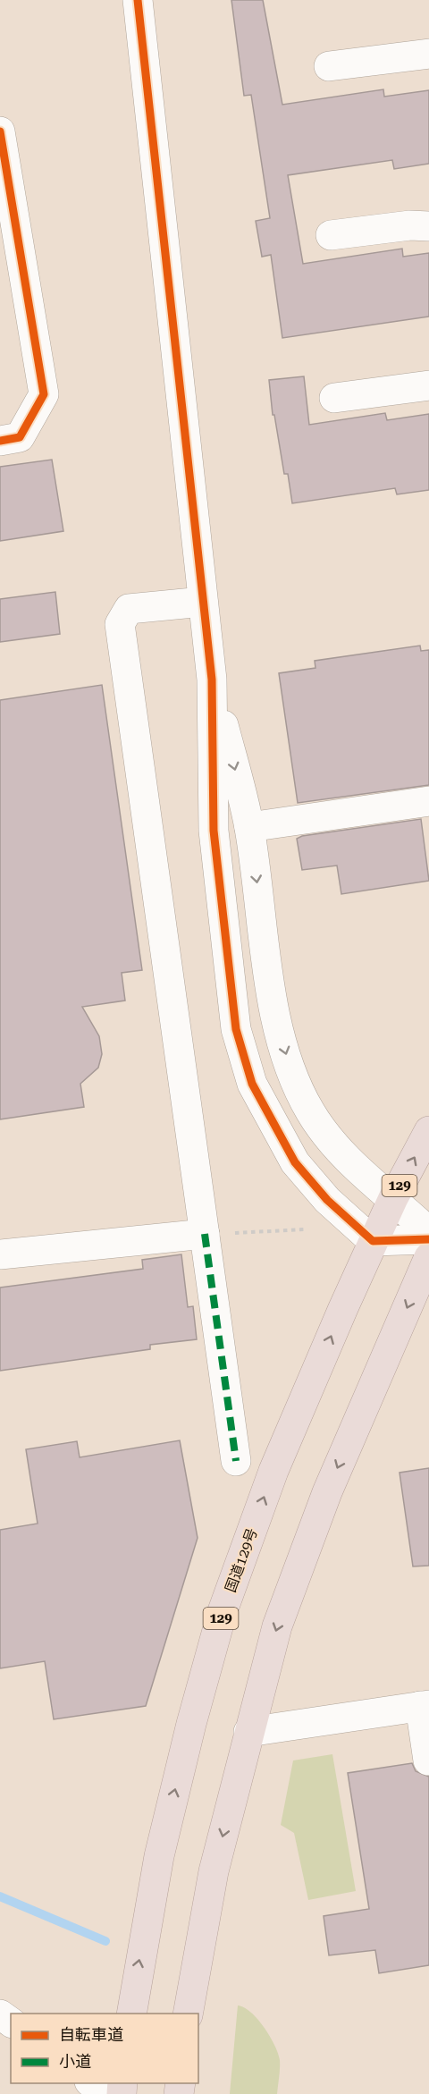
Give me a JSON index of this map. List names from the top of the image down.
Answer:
{
  "streets": {
    "highway": ["129", "国道129号"]
  },
  "legend": ["自転車道", "小道"]
}
